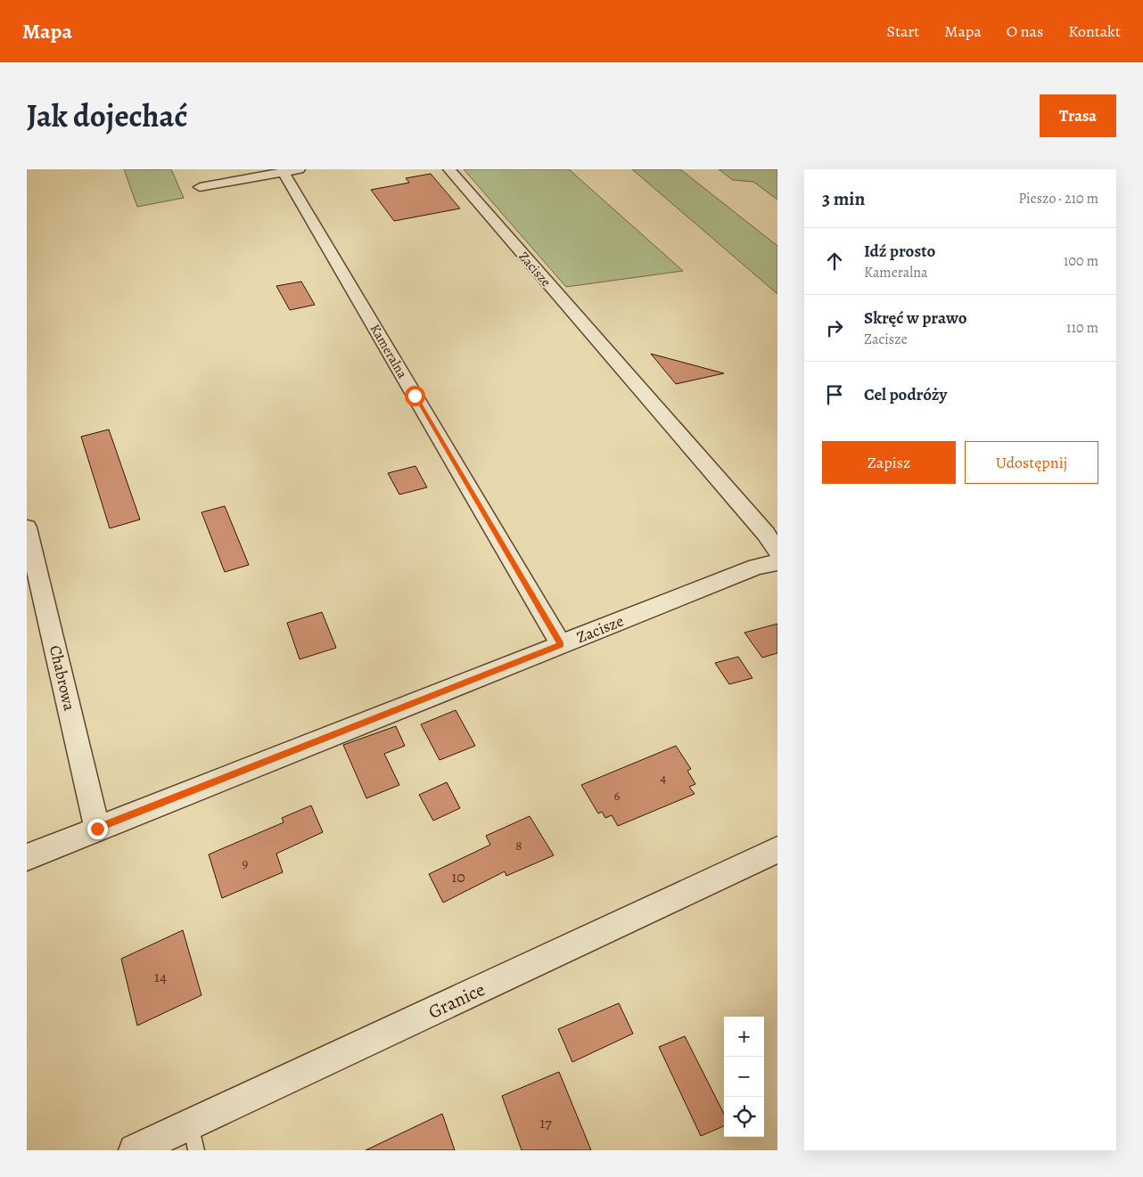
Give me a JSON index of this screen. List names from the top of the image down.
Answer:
{
  "streets": {
    "street": [
      "Zacisze",
      "Kameralna",
      "Chabrowa",
      "Granice"
    ]
  },
  "crossings": [
    ["Zacisze", "Kameralna"],
    ["Zacisze", "Chabrowa"]
  ],
  "house_numbers": [
    "4",
    "6",
    "8",
    "9",
    "10",
    "14",
    "17"
  ],
  "page": {
    "header": "Mapa",
    "nav": [
      "Start",
      "Mapa",
      "O nas",
      "Kontakt"
    ],
    "title": "Jak dojechać",
    "buttons": [
      "Trasa",
      ["Zapisz", "Udostępnij"]
    ],
    "heading": ["3 min", "Pieszo · 210 m"],
    "list": [
      ["Idź prosto", "Kameralna", "100 m"],
      ["Skręć w prawo", "Zacisze", "110 m"],
      "Cel podróży"
    ],
    "map_buttons": ["+", "−"]
  }
}
